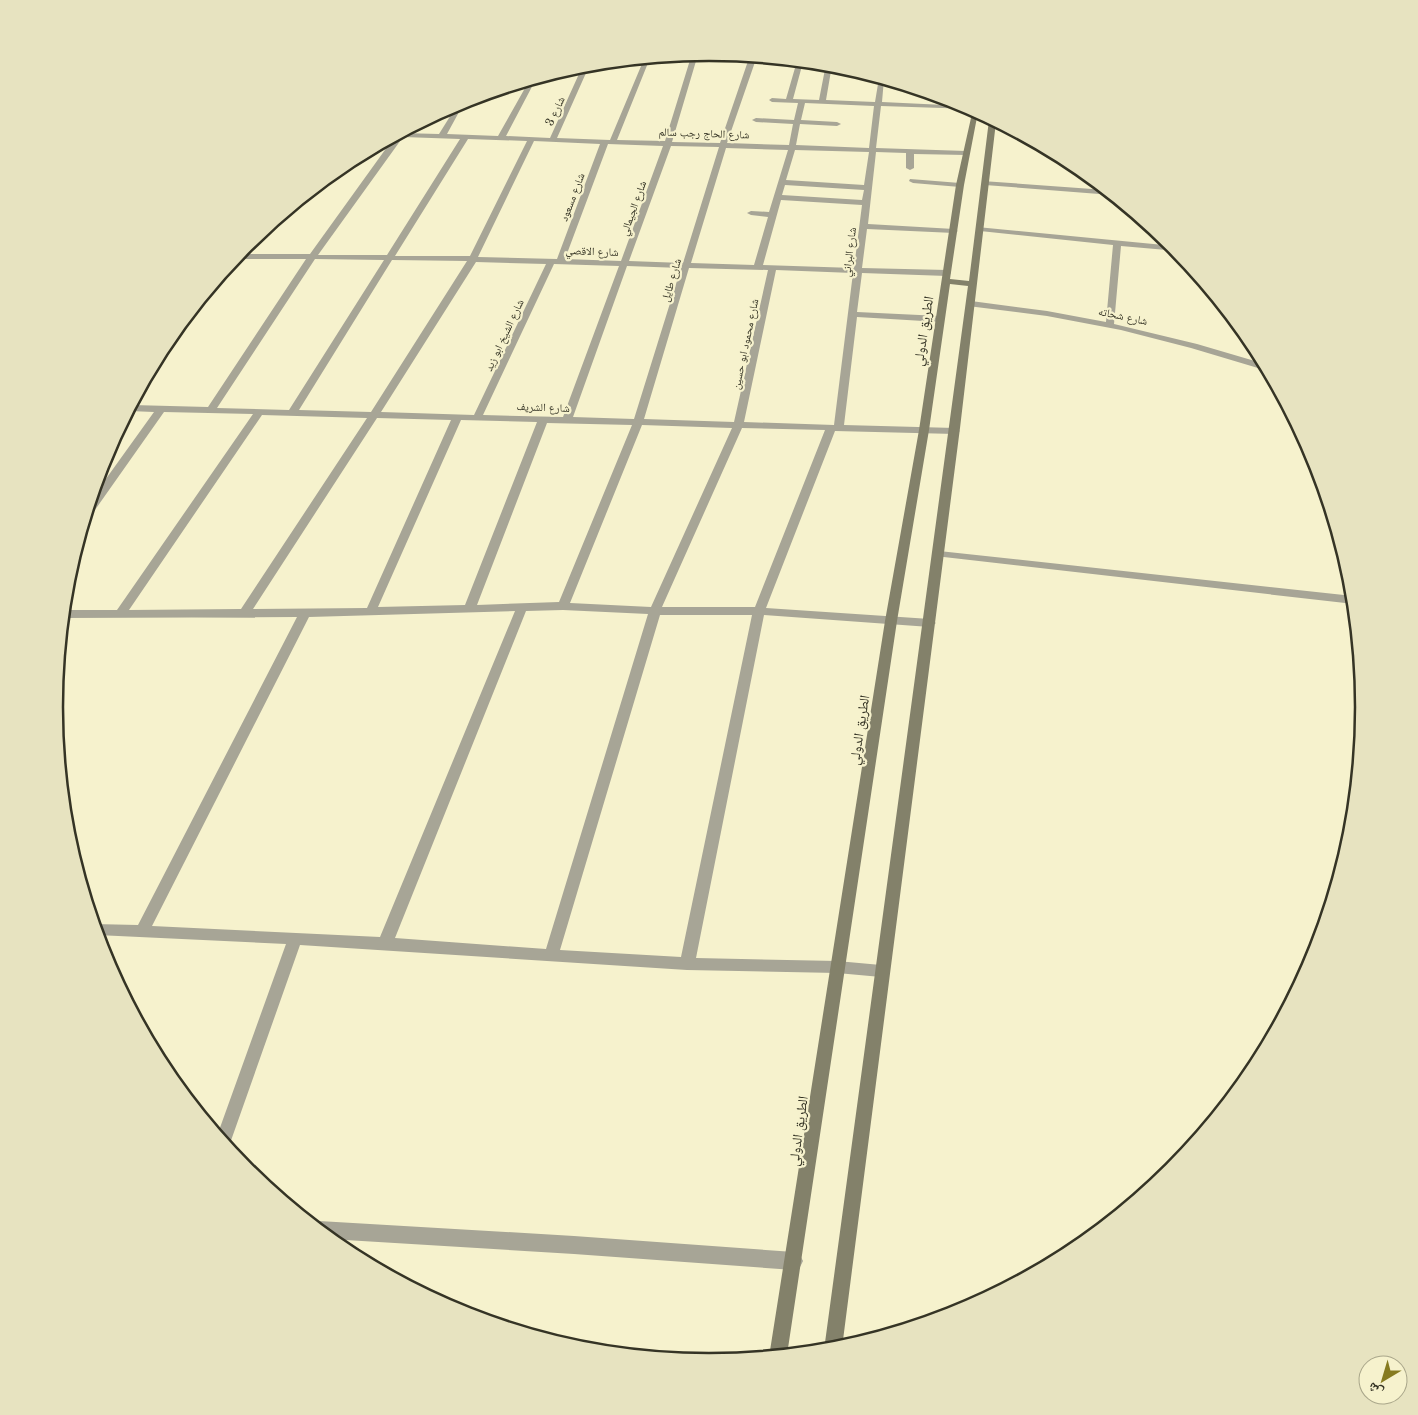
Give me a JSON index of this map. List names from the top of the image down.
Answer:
{
  "streets": {
    "street": [
      "شارع 3",
      "شارع الحاج رجب سالم",
      "شارع مسعود",
      "شارع الجيمالي",
      "شارع الاقصي",
      "شارع البراني",
      "شارع طايل",
      "شارع شحاته",
      "الطريق الدولي",
      "شارع الشيخ ابو زيد",
      "شارع محمود ابو حسين",
      "شارع الشريف"
    ]
  },
  "crossings": [
    ["شارع 3", "شارع الحاج رجب سالم"],
    ["شارع الحاج رجب سالم", "شارع مسعود"],
    ["شارع الحاج رجب سالم", "شارع الجيمالي"],
    ["شارع الحاج رجب سالم", "شارع البراني"],
    ["شارع الحاج رجب سالم", "شارع طايل"],
    ["شارع الحاج رجب سالم", "الطريق الدولي"],
    ["شارع مسعود", "شارع الاقصي"],
    ["شارع مسعود", "شارع الشيخ ابو زيد"],
    ["شارع الجيمالي", "شارع الاقصي"],
    ["شارع الجيمالي", "شارع الشريف"],
    ["شارع الاقصي", "شارع البراني"],
    ["شارع الاقصي", "شارع طايل"],
    ["شارع الاقصي", "الطريق الدولي"],
    ["شارع الاقصي", "شارع الشيخ ابو زيد"],
    ["شارع الاقصي", "شارع محمود ابو حسين"],
    ["شارع البراني", "شارع الشريف"],
    ["شارع طايل", "شارع الشريف"],
    ["شارع شحاته", "الطريق الدولي"],
    ["الطريق الدولي", "شارع الشريف"],
    ["شارع الشيخ ابو زيد", "شارع الشريف"],
    ["شارع محمود ابو حسين", "شارع الشريف"]
  ],
  "north": "bottom left"
}
